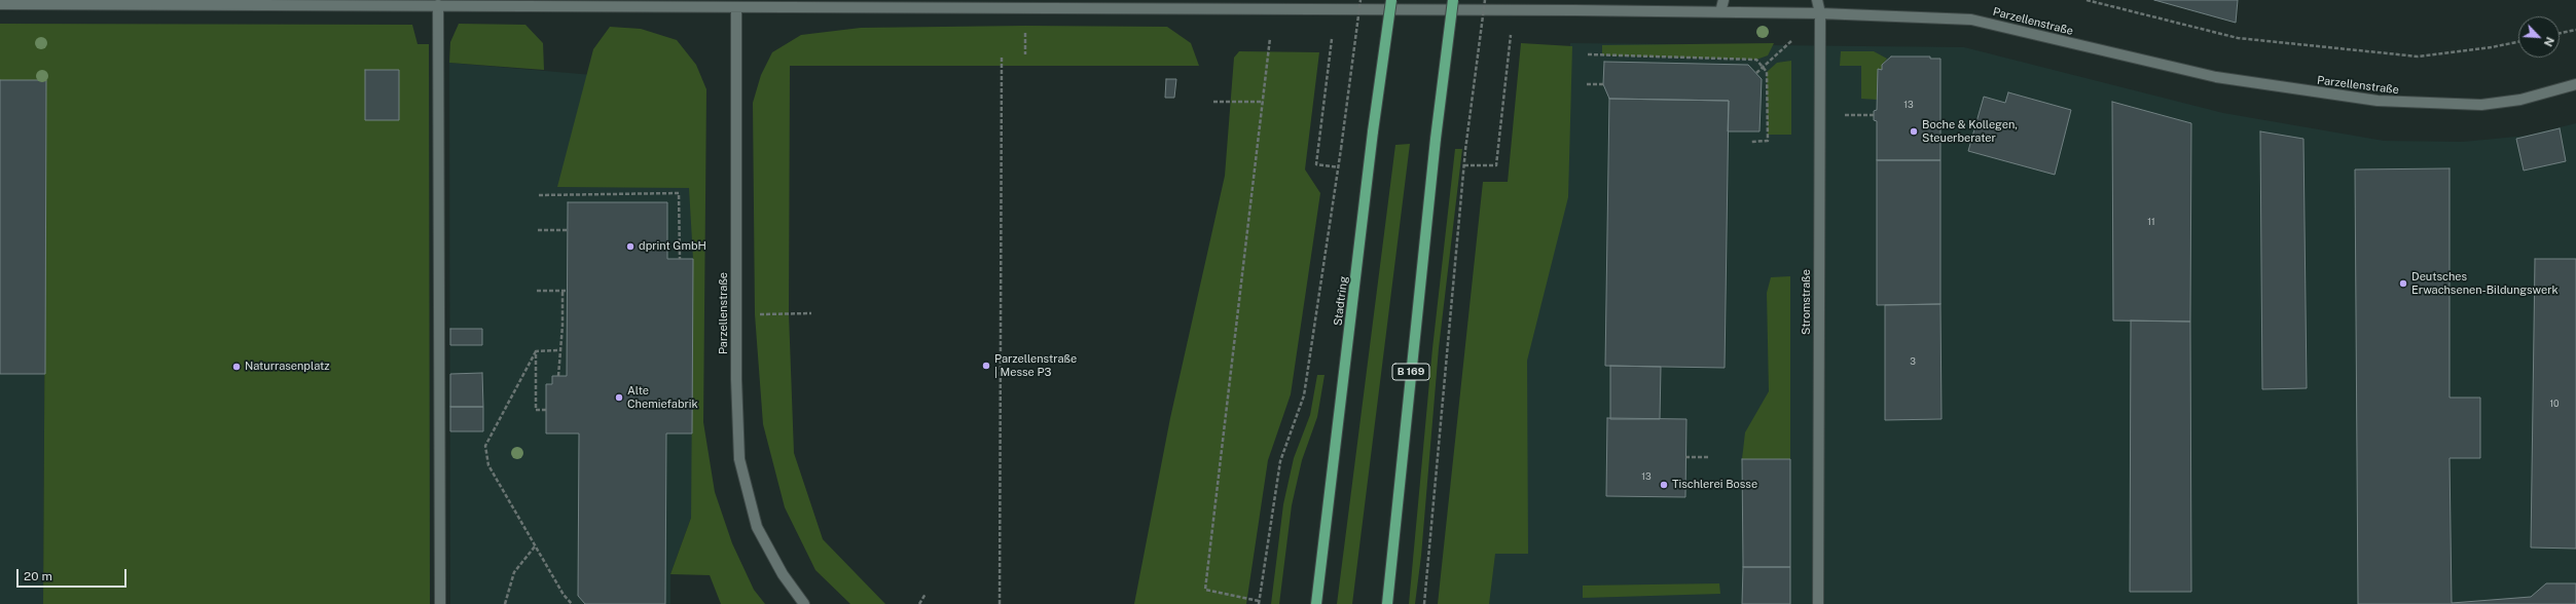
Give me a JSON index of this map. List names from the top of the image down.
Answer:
{
  "streets": {
    "main road": ["Stadtring", "B 169"],
    "street": ["Parzellenstraße", "Stromstraße"]
  },
  "crossings": [
    ["Parzellenstraße", "Stromstraße"]
  ],
  "places": [
    "Boche & Kollegen, Steuerberater",
    "dprint GmbH",
    "Deutsches Erwachsenen-Bildungswerk",
    "Parzellenstraße | Messe P3",
    "Naturrasenplatz",
    "Alte Chemiefabrik",
    "Tischlerei Bosse"
  ],
  "house_numbers": [
    "13",
    "11",
    "3",
    "10",
    "13"
  ],
  "scale_bar": "20 m",
  "north": "bottom right"
}
